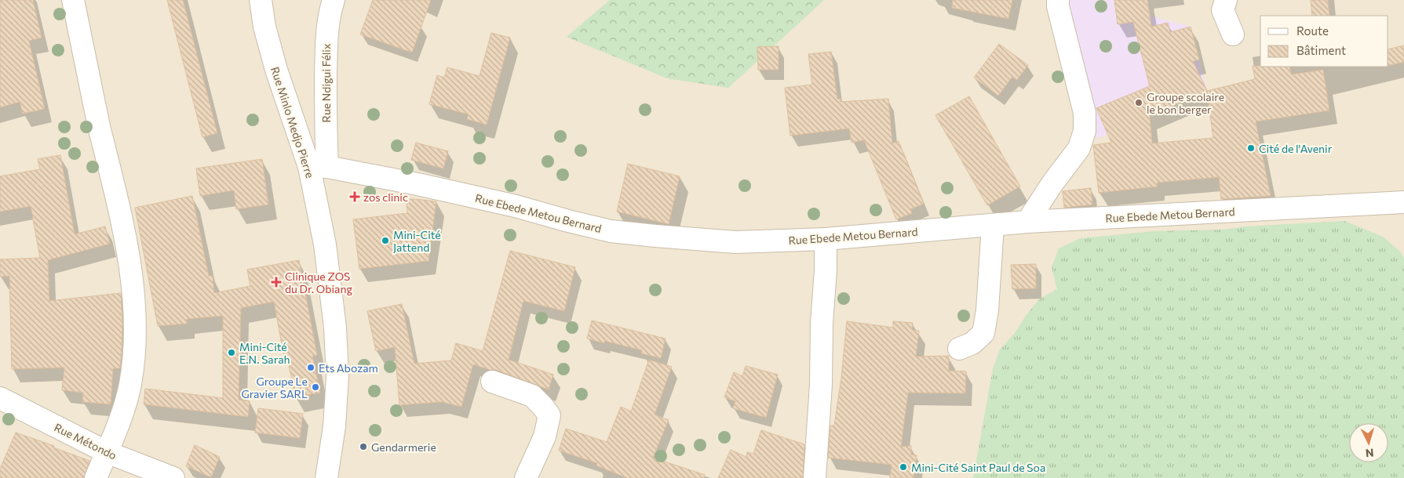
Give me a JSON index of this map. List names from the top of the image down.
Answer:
{
  "streets": {
    "street": [
      "Rue Ndigui Félix",
      "Rue Minlo Medjo Pierre",
      "Rue Ebede Metou Bernard",
      "Rue Métondo"
    ]
  },
  "crossings": [
    ["Rue Ndigui Félix", "Rue Minlo Medjo Pierre"],
    ["Rue Ndigui Félix", "Rue Ebede Metou Bernard"],
    ["Rue Minlo Medjo Pierre", "Rue Ebede Metou Bernard"]
  ],
  "places": {
    "other": [
      "Groupe scolaire le bon berger",
      "Cité de l'Avenir",
      "Mini-Cité Jattend",
      "Mini-Cité E.N. Sarah",
      "Ets Abozam",
      "Groupe Le Gravier SARL",
      "Gendarmerie",
      "Mini-Cité Saint Paul de Soa"
    ],
    "health": ["zos clinic", "Clinique ZOS du Dr. Obiang"]
  },
  "legend": ["Route", "Bâtiment"],
  "north": "bottom"
}
